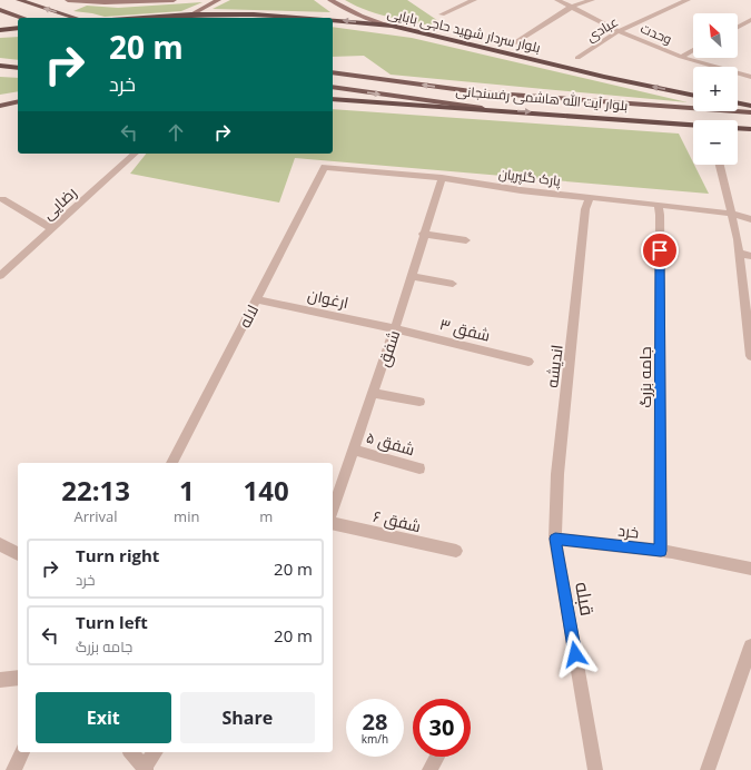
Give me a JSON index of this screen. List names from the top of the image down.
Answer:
{
  "streets": {
    "highway": ["بلوار سردار شهید حاجی بابایی", "بلوار آیت الله هاشمی رفسنجانی"],
    "street": [
      "عبادی",
      "وحدت",
      "پارک گلپریان",
      "رضایی",
      "ارغوان",
      "لاله",
      "شفق ۳",
      "شفق",
      "اندیشه",
      "جامه بزرگ",
      "شفق ۵",
      "شفق ۶",
      "خرد",
      "قبله"
    ]
  },
  "crossings": [
    ["عبادی", "وحدت"],
    ["پارک گلپریان", "لاله"],
    ["پارک گلپریان", "شفق"],
    ["پارک گلپریان", "اندیشه"],
    ["پارک گلپریان", "جامه بزرگ"],
    ["ارغوان", "لاله"],
    ["ارغوان", "شفق ۳"],
    ["ارغوان", "شفق"],
    ["شفق ۳", "شفق"],
    ["شفق", "شفق ۵"],
    ["اندیشه", "خرد"],
    ["اندیشه", "قبله"],
    ["جامه بزرگ", "خرد"],
    ["خرد", "قبله"]
  ],
  "north": "top left",
  "page": {
    "map_buttons": ["+", "−"],
    "turn": ["20 m", "خرد"],
    "eta": [
      "22:13",
      "Arrival",
      "1",
      "min",
      "140",
      "m"
    ],
    "list": [
      {
        "name": "Turn right",
        "note": "خرد",
        "value": "20 m"
      },
      {
        "name": "Turn left",
        "note": "جامه بزرگ",
        "value": "20 m"
      }
    ],
    "buttons": ["Exit", "Share"],
    "speed": "28 km/h",
    "limit": "30"
  }
}
